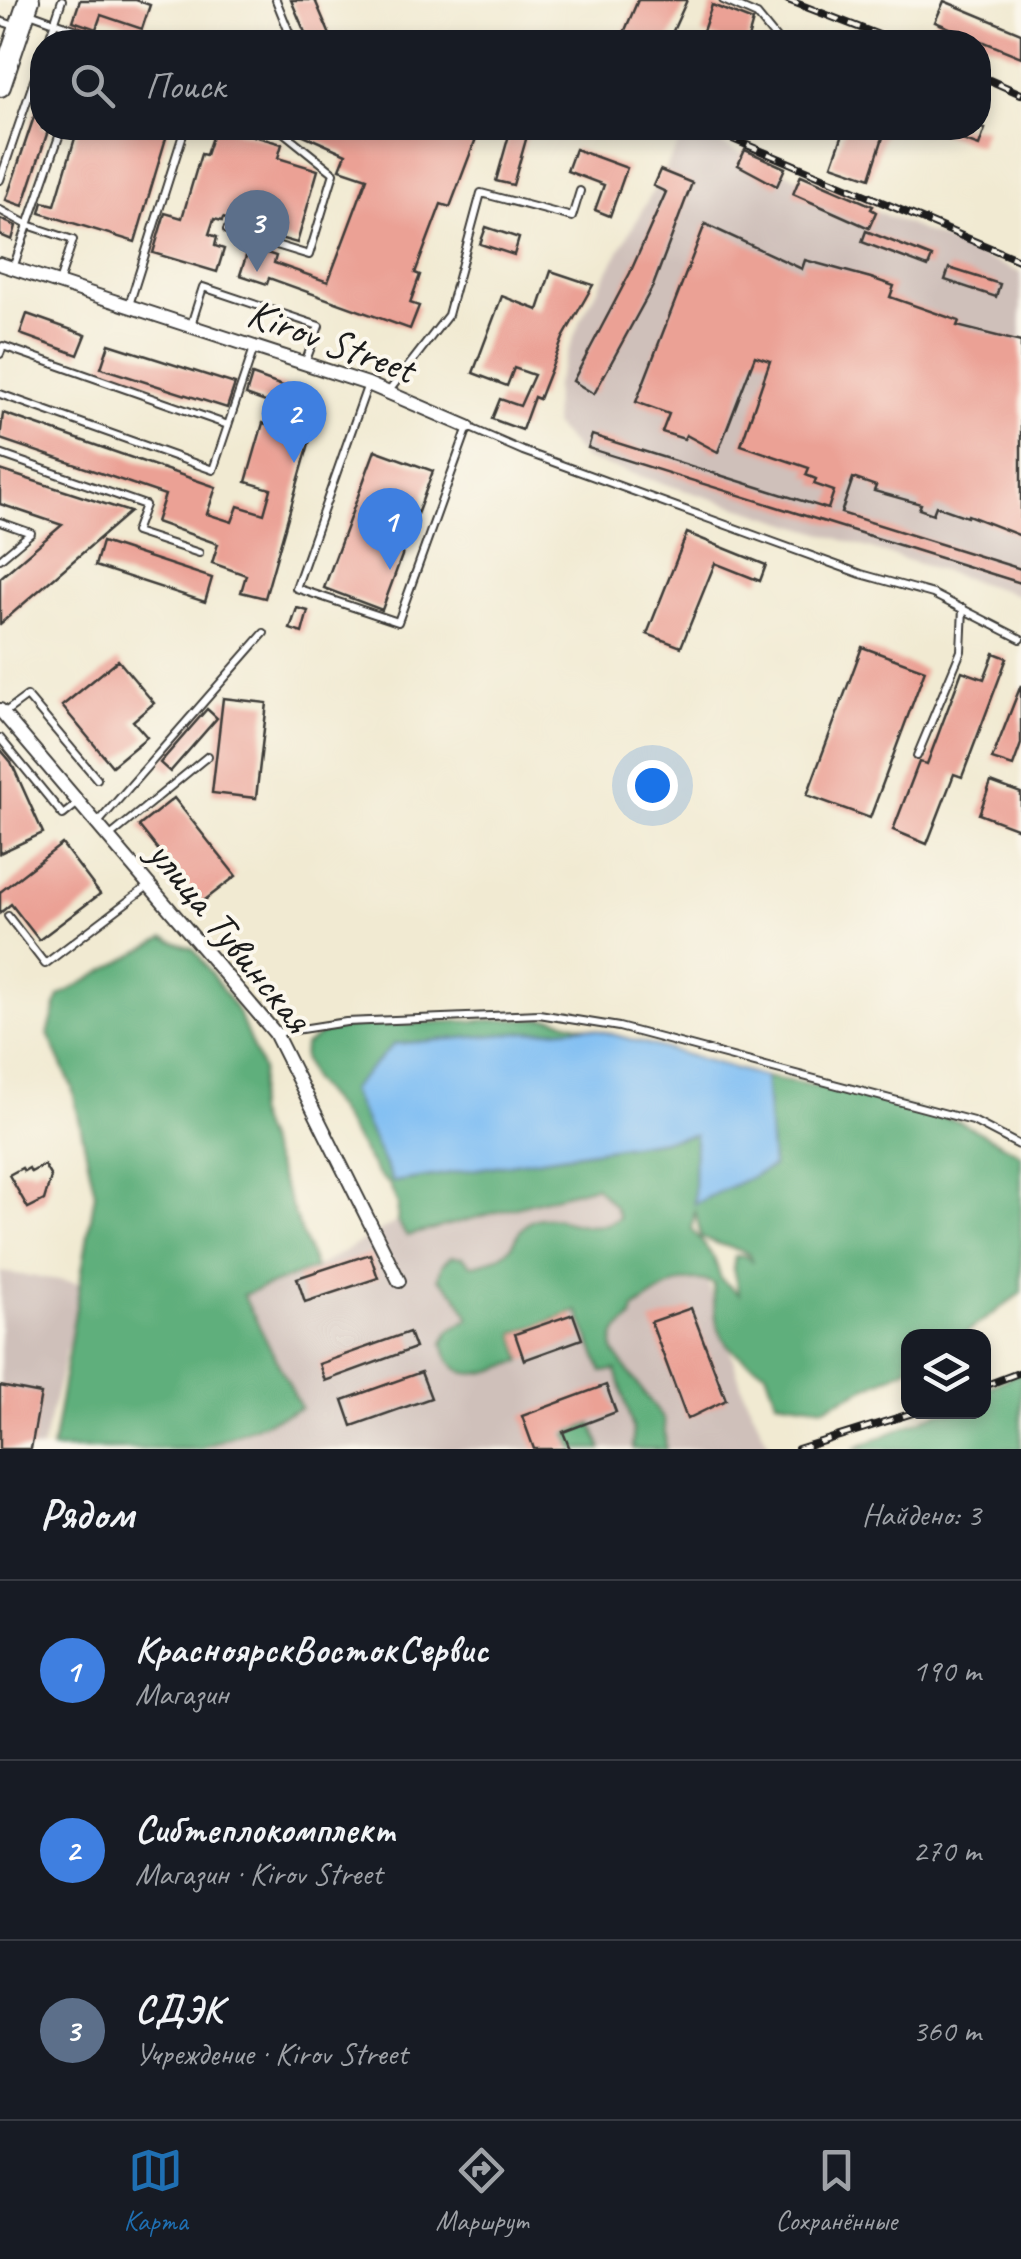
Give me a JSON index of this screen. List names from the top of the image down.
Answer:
{
  "streets": {
    "street": ["Kirov Street", "улица Тувинская"]
  },
  "page": {
    "search": "Поиск",
    "pins": ["3", "2", "1"],
    "heading": ["Рядом", "Найдено: 3"],
    "list": [
      {
        "mark": "1",
        "name": "КрасноярскВостокСервис",
        "note": "Магазин",
        "value": "190 m"
      },
      {
        "mark": "2",
        "name": "Сибтеплокомплект",
        "note": "Магазин · Kirov Street",
        "value": "270 m"
      },
      {
        "mark": "3",
        "name": "СДЭК",
        "note": "Учреждение · Kirov Street",
        "value": "360 m"
      }
    ],
    "nav": ["Карта", "Маршрут", "Сохранённые"]
  }
}
